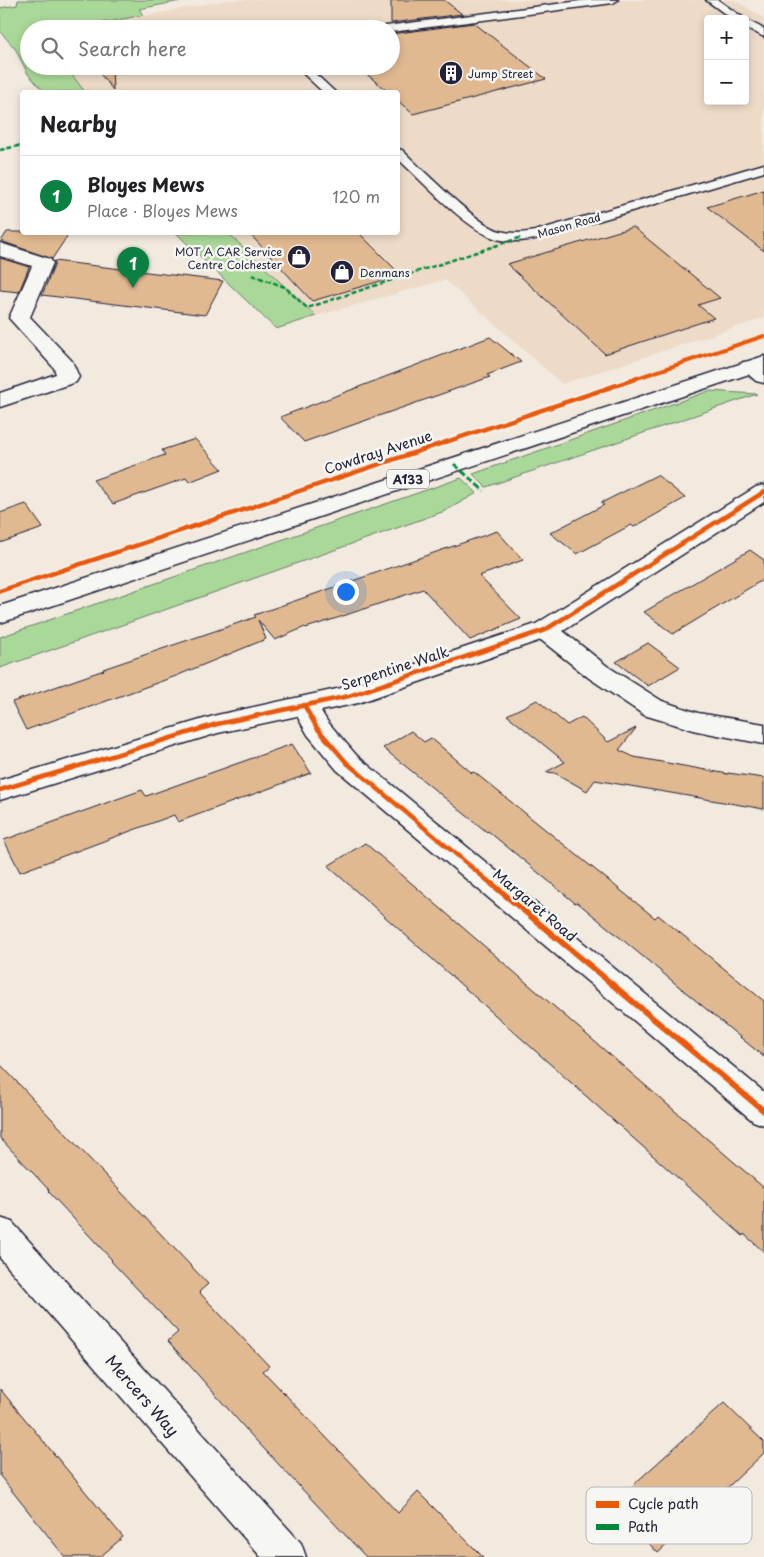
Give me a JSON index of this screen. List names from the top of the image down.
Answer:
{
  "streets": {
    "street": [
      "A133",
      "Serpentine Walk",
      "Margaret Road",
      "Mercers Way"
    ],
    "lane": ["Mason Road"],
    "cycle path": ["Cowdray Avenue"]
  },
  "crossings": [
    ["Serpentine Walk", "Margaret Road"]
  ],
  "places": {
    "building": ["Jump Street"],
    "shop": ["MOT A CAR Service Centre Colchester", "Denmans"]
  },
  "legend": ["Cycle path", "Path"],
  "page": {
    "map_buttons": ["+", "−"],
    "search": "Search here",
    "heading": "Nearby",
    "list": [
      {
        "mark": "1",
        "name": "Bloyes Mews",
        "note": "Place · Bloyes Mews",
        "value": "120 m"
      }
    ],
    "pins": "1"
  }
}
